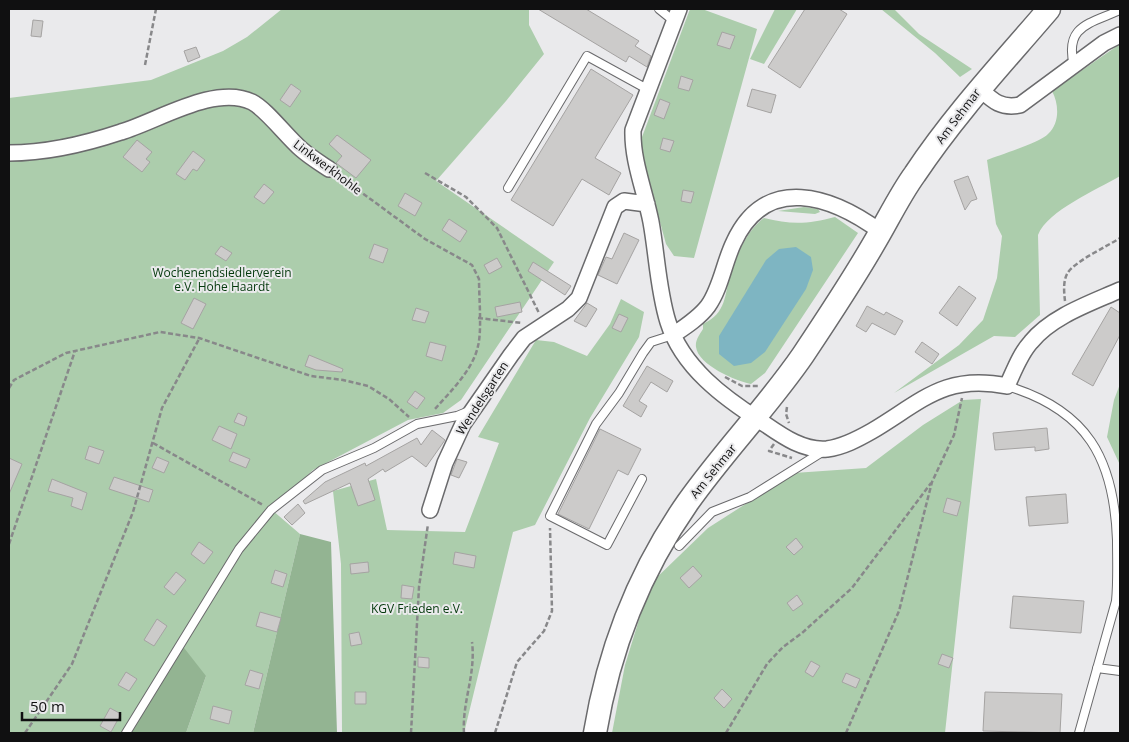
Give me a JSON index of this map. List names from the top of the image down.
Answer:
{
  "streets": {
    "main road": ["Am Sehmar"],
    "street": ["Linkwerkhohle", "Wendelsgarten"]
  },
  "parks": ["Wochenendsiedlerverein e.V. Hohe Haardt", "KGV Frieden e.V."],
  "scale_bar": "50 m"
}
